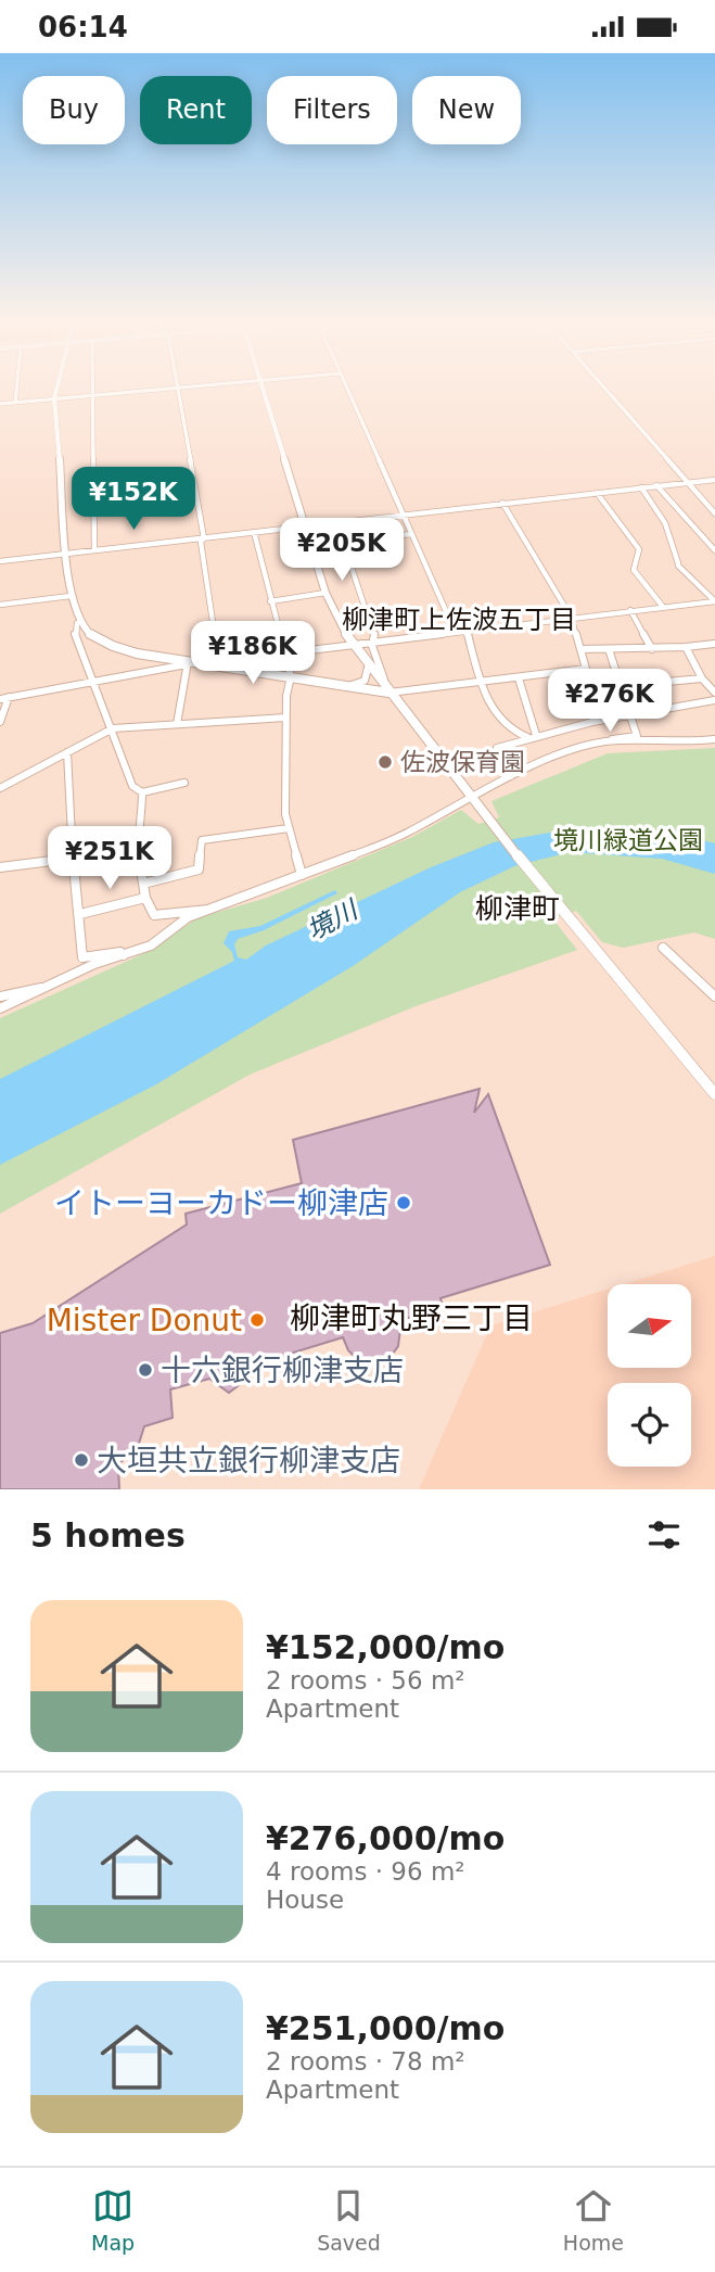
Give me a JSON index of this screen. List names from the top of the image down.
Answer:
{
  "districts": ["柳津町上佐波五丁目", "柳津町", "柳津町丸野三丁目"],
  "water": ["境川"],
  "parks": ["境川緑道公園"],
  "places": [
    "佐波保育園",
    "イトーヨーカドー柳津店",
    "Mister Donut",
    "十六銀行柳津支店",
    "大垣共立銀行柳津支店"
  ],
  "north": "right",
  "page": {
    "status": "06:14",
    "chip": [
      "Buy",
      "Rent",
      "Filters",
      "New"
    ],
    "price": [
      "¥152K",
      "¥205K",
      "¥186K",
      "¥276K",
      "¥251K"
    ],
    "heading": "5 homes",
    "list": [
      {
        "name": "¥152,000/mo",
        "note": "2 rooms · 56 m² · Apartment"
      },
      {
        "name": "¥276,000/mo",
        "note": "4 rooms · 96 m² · House"
      },
      {
        "name": "¥251,000/mo",
        "note": "2 rooms · 78 m² · Apartment"
      }
    ],
    "tabs": ["Map", "Saved", "Home"]
  }
}
